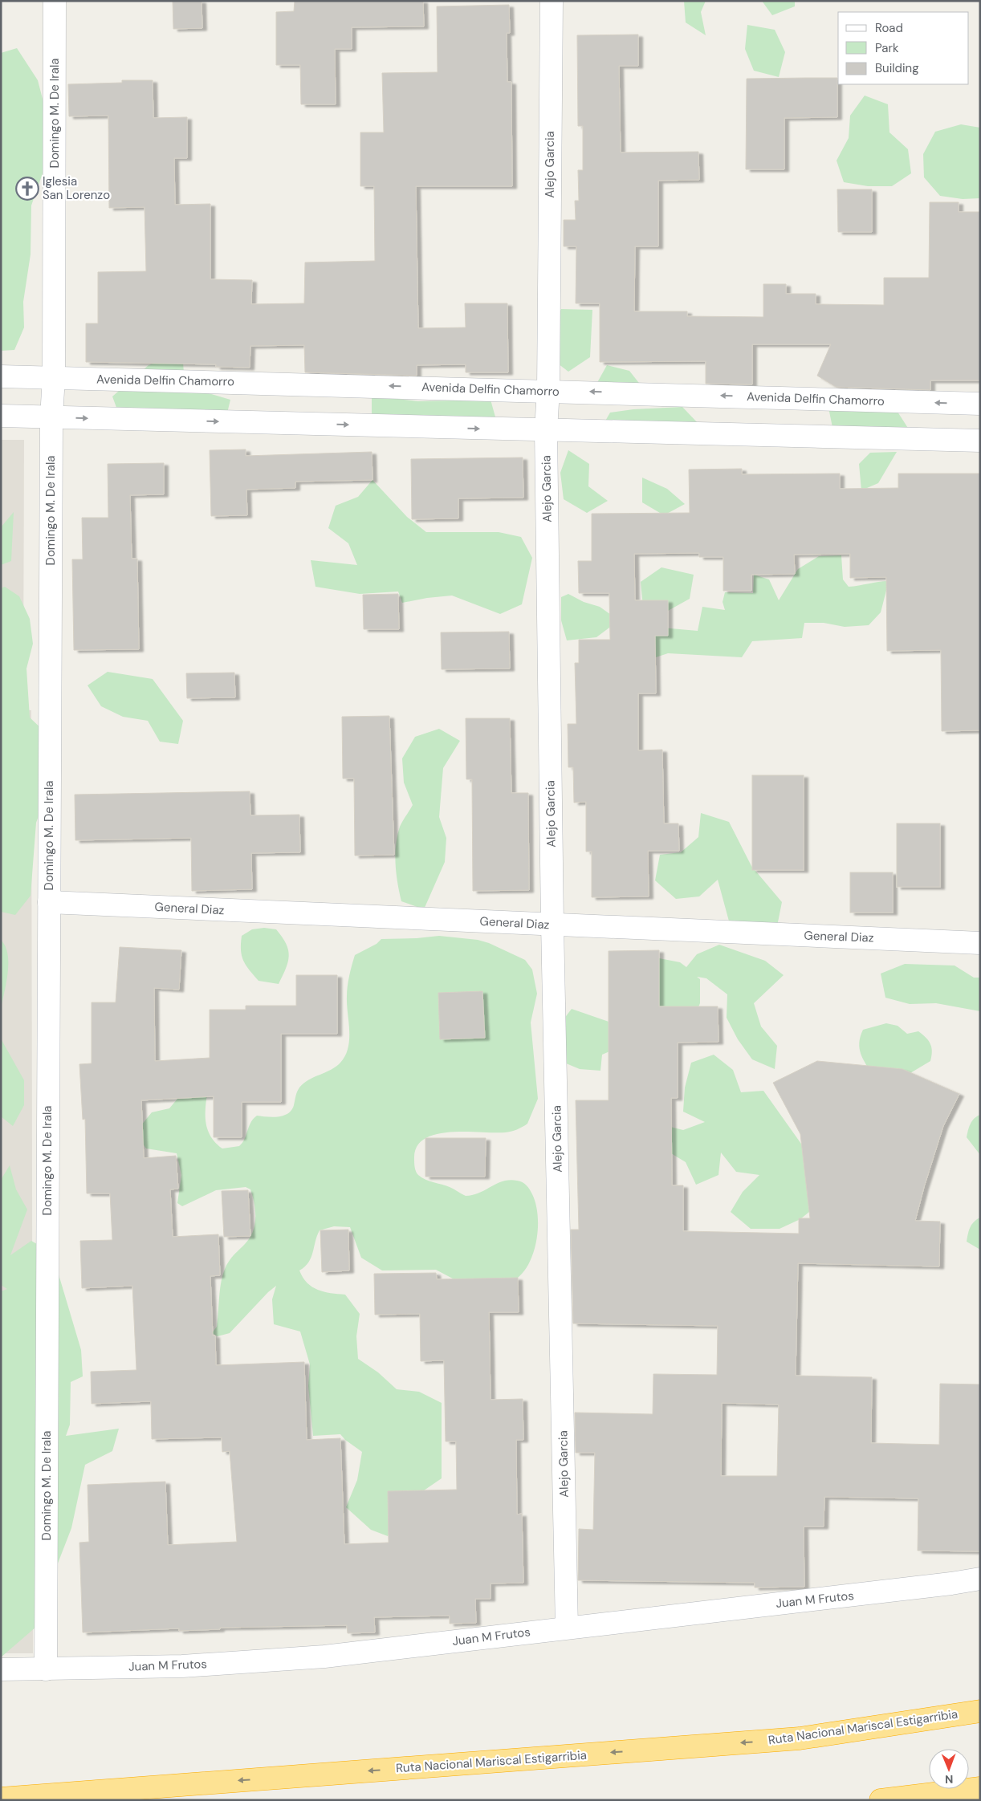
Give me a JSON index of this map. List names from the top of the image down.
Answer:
{
  "streets": {
    "highway": ["Ruta Nacional Mariscal Estigarribia"],
    "street": [
      "Domingo M. De Irala",
      "Alejo Garcia",
      "Avenida Delfin Chamorro",
      "General Diaz",
      "Juan M Frutos"
    ]
  },
  "crossings": [
    ["Domingo M. De Irala", "Avenida Delfin Chamorro"],
    ["Domingo M. De Irala", "General Diaz"],
    ["Domingo M. De Irala", "Juan M Frutos"],
    ["Alejo Garcia", "Avenida Delfin Chamorro"],
    ["Alejo Garcia", "General Diaz"],
    ["Alejo Garcia", "Juan M Frutos"]
  ],
  "one_way": ["Ruta Nacional Mariscal Estigarribia"],
  "places": {
    "church": ["Iglesia San Lorenzo"]
  },
  "legend": ["Road", "Park", "Building"],
  "north": "bottom"
}
